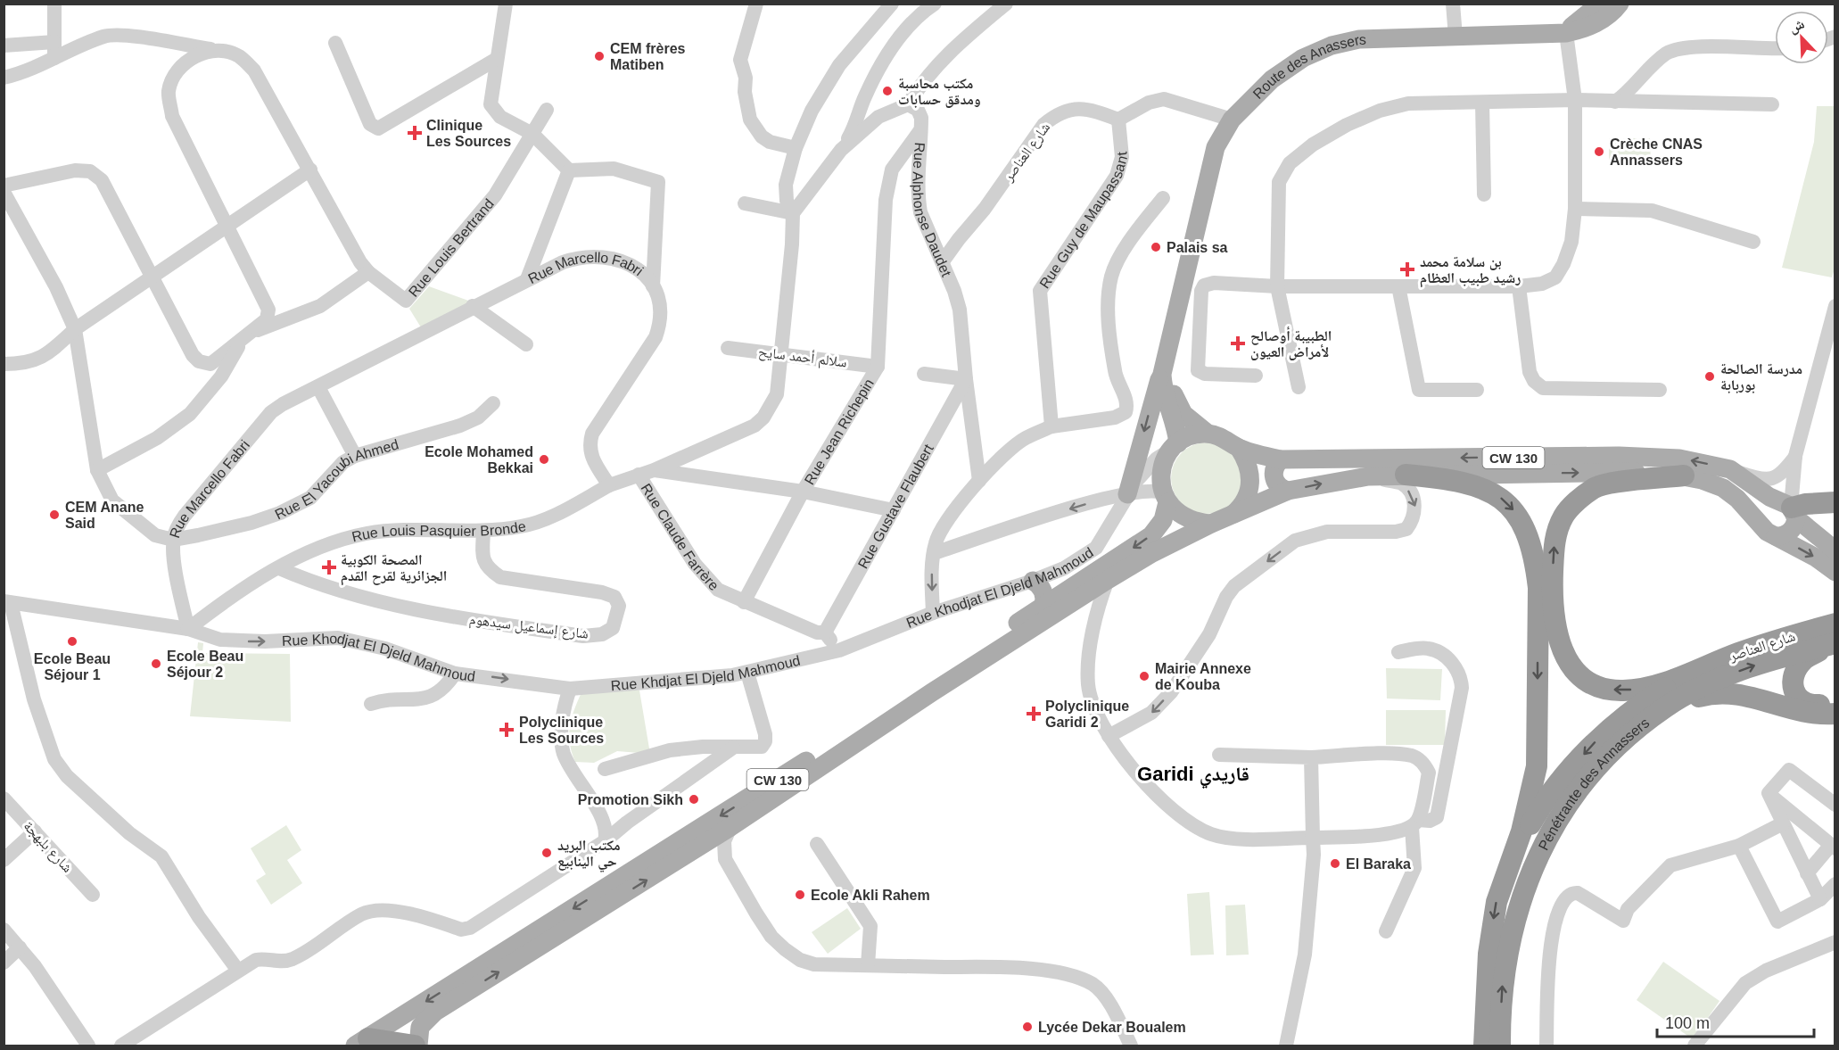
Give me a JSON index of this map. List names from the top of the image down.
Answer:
{
  "streets": {
    "highway": ["شارع العناصر", "Pénétrante des Annassers"],
    "main road": ["Route des Anassers", "CW 130"],
    "street": [
      "Rue Alphonse Daudet",
      "Rue Guy de Maupassant",
      "Rue Louis Bertrand",
      "Rue Marcello Fabri",
      "سلالم أحمد سايح",
      "Rue Jean Richepin",
      "Rue El Yacoubi Ahmed",
      "Rue Gustave Flaubert",
      "Rue Louis Pasquier Bronde",
      "Rue Claude Farrère",
      "Rue Khodjat El Djeld Mahmoud",
      "شارع إسماعيل سيدهوم",
      "Rue Khdjat El Djeld Mahmoud",
      "شارع بلبهجة"
    ]
  },
  "crossings": [
    ["شارع العناصر", "Rue Alphonse Daudet"],
    ["شارع العناصر", "Rue Guy de Maupassant"],
    ["شارع العناصر", "Pénétrante des Annassers"],
    ["Rue Alphonse Daudet", "Rue Jean Richepin"],
    ["Rue Alphonse Daudet", "Rue Gustave Flaubert"],
    ["Rue Marcello Fabri", "Rue El Yacoubi Ahmed"],
    ["Rue Marcello Fabri", "Rue Louis Pasquier Bronde"],
    ["Rue Marcello Fabri", "Rue Khodjat El Djeld Mahmoud"],
    ["سلالم أحمد سايح", "Rue Jean Richepin"],
    ["Rue Jean Richepin", "Rue Claude Farrère"],
    ["CW 130", "Rue Khodjat El Djeld Mahmoud"],
    ["Rue Gustave Flaubert", "Rue Claude Farrère"],
    ["Rue Louis Pasquier Bronde", "Rue Khodjat El Djeld Mahmoud"],
    ["Rue Louis Pasquier Bronde", "شارع إسماعيل سيدهوم"],
    ["Rue Khodjat El Djeld Mahmoud", "Rue Khdjat El Djeld Mahmoud"]
  ],
  "one_way": ["Rue Khodjat El Djeld Mahmoud"],
  "districts": ["Garidi قاريدي"],
  "places": {
    "other": [
      "CEM frères Matiben",
      "مكتب محاسبة ومدقق حسابات",
      "Crèche CNAS Annassers",
      "Palais sa",
      "مدرسة الصالحة بوربابة",
      "Ecole Mohamed Bekkai",
      "CEM Anane Said",
      "Ecole Beau Séjour 1",
      "Ecole Beau Séjour 2",
      "Mairie Annexe de Kouba",
      "Promotion Sikh",
      "مكتب البريد حي الينابيع",
      "El Baraka",
      "Ecole Akli Rahem",
      "Lycée Dekar Boualem"
    ],
    "health": [
      "Clinique Les Sources",
      "بن سلامة محمد رشيد طبيب العظام",
      "الطبيبة أوصالح لأمراض العيون",
      "المصحة الكوبية الجزائرية لقرح القدم",
      "Polyclinique Garidi 2",
      "Polyclinique Les Sources"
    ]
  },
  "scale_bar": "100 m",
  "north": "top left"
}
